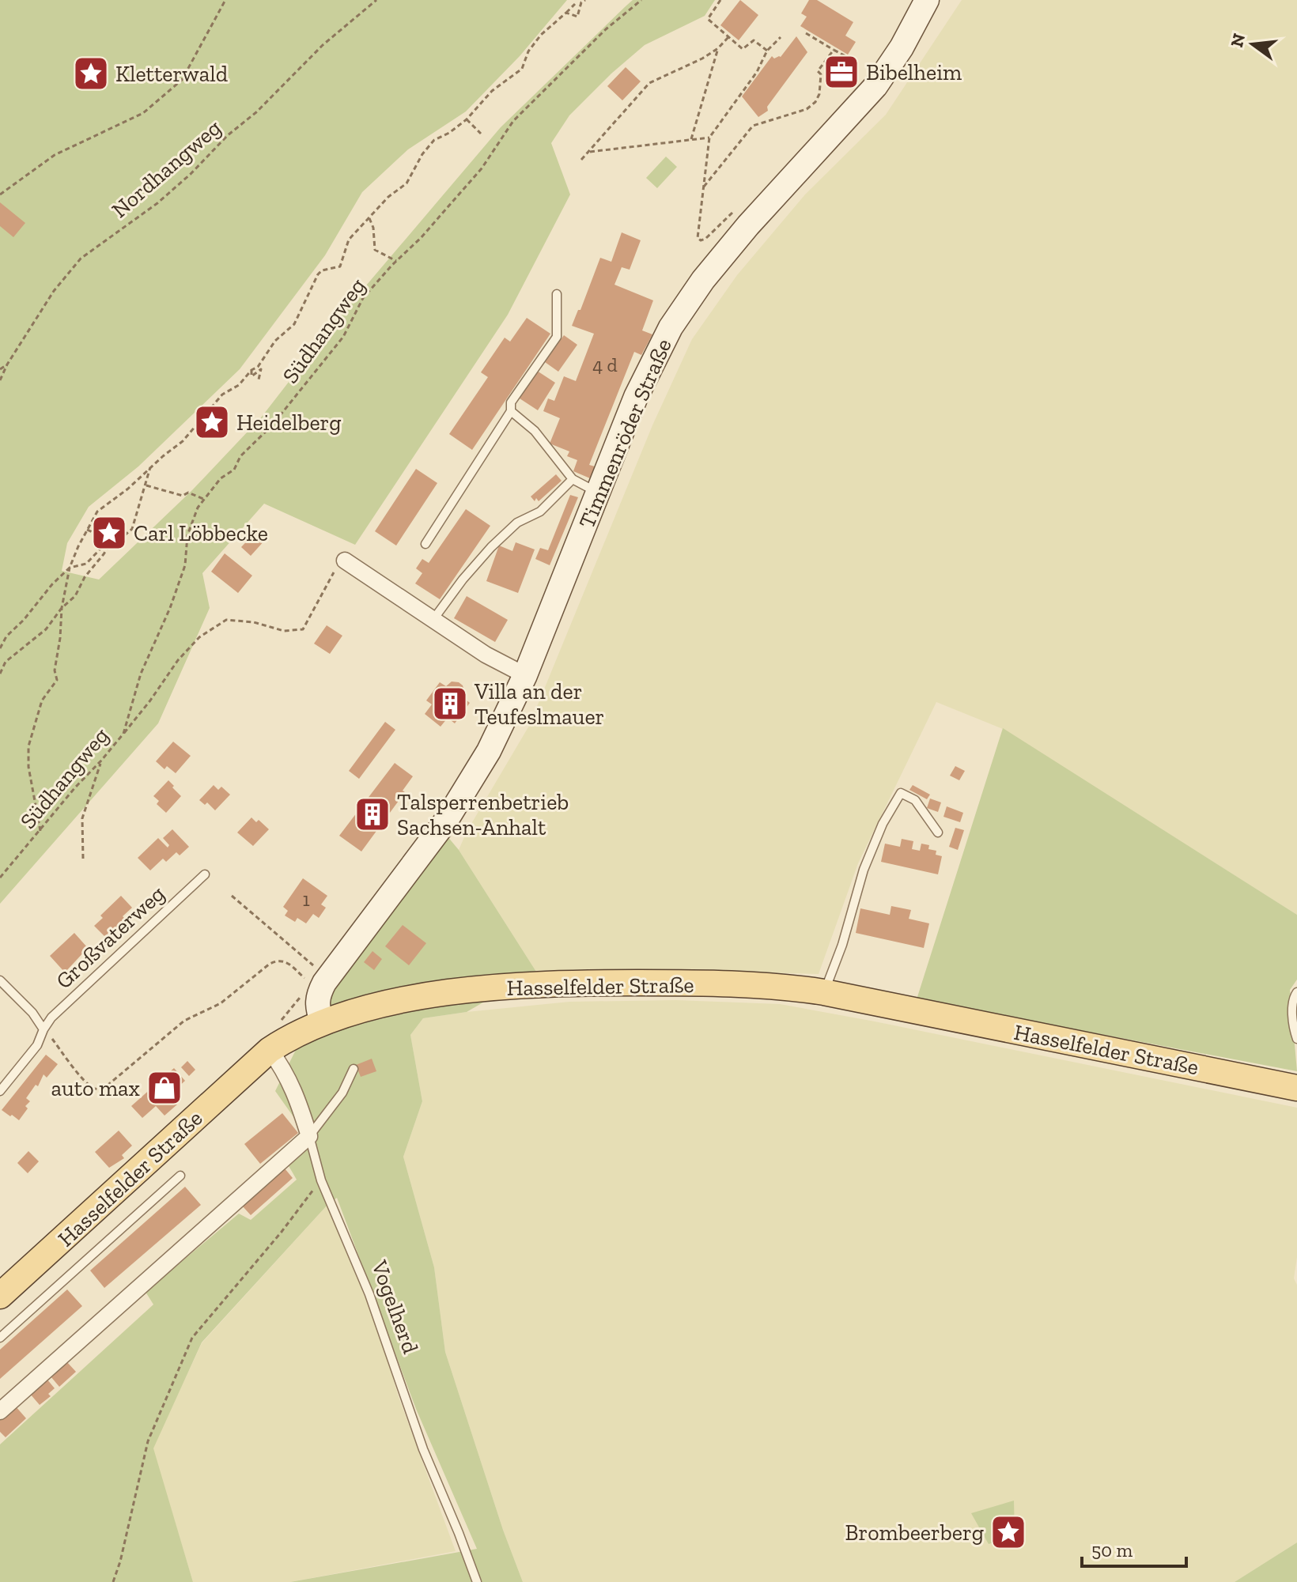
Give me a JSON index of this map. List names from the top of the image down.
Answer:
{
  "streets": {
    "main road": ["Timmenröder Straße", "Hasselfelder Straße"],
    "street": ["Vogelherd"],
    "lane": ["Großvaterweg"],
    "path": ["Nordhangweg", "Südhangweg"]
  },
  "crossings": [
    ["Timmenröder Straße", "Hasselfelder Straße"],
    ["Hasselfelder Straße", "Vogelherd"]
  ],
  "places": {
    "office": ["Bibelheim"],
    "place": [
      "Kletterwald",
      "Heidelberg",
      "Carl Löbbecke",
      "Brombeerberg"
    ],
    "building": ["Villa an der Teufeslmauer", "Talsperrenbetrieb Sachsen-Anhalt"],
    "shop": ["auto max"]
  },
  "house_numbers": ["4 d", "1"],
  "scale_bar": "50 m",
  "north": "left"
}
